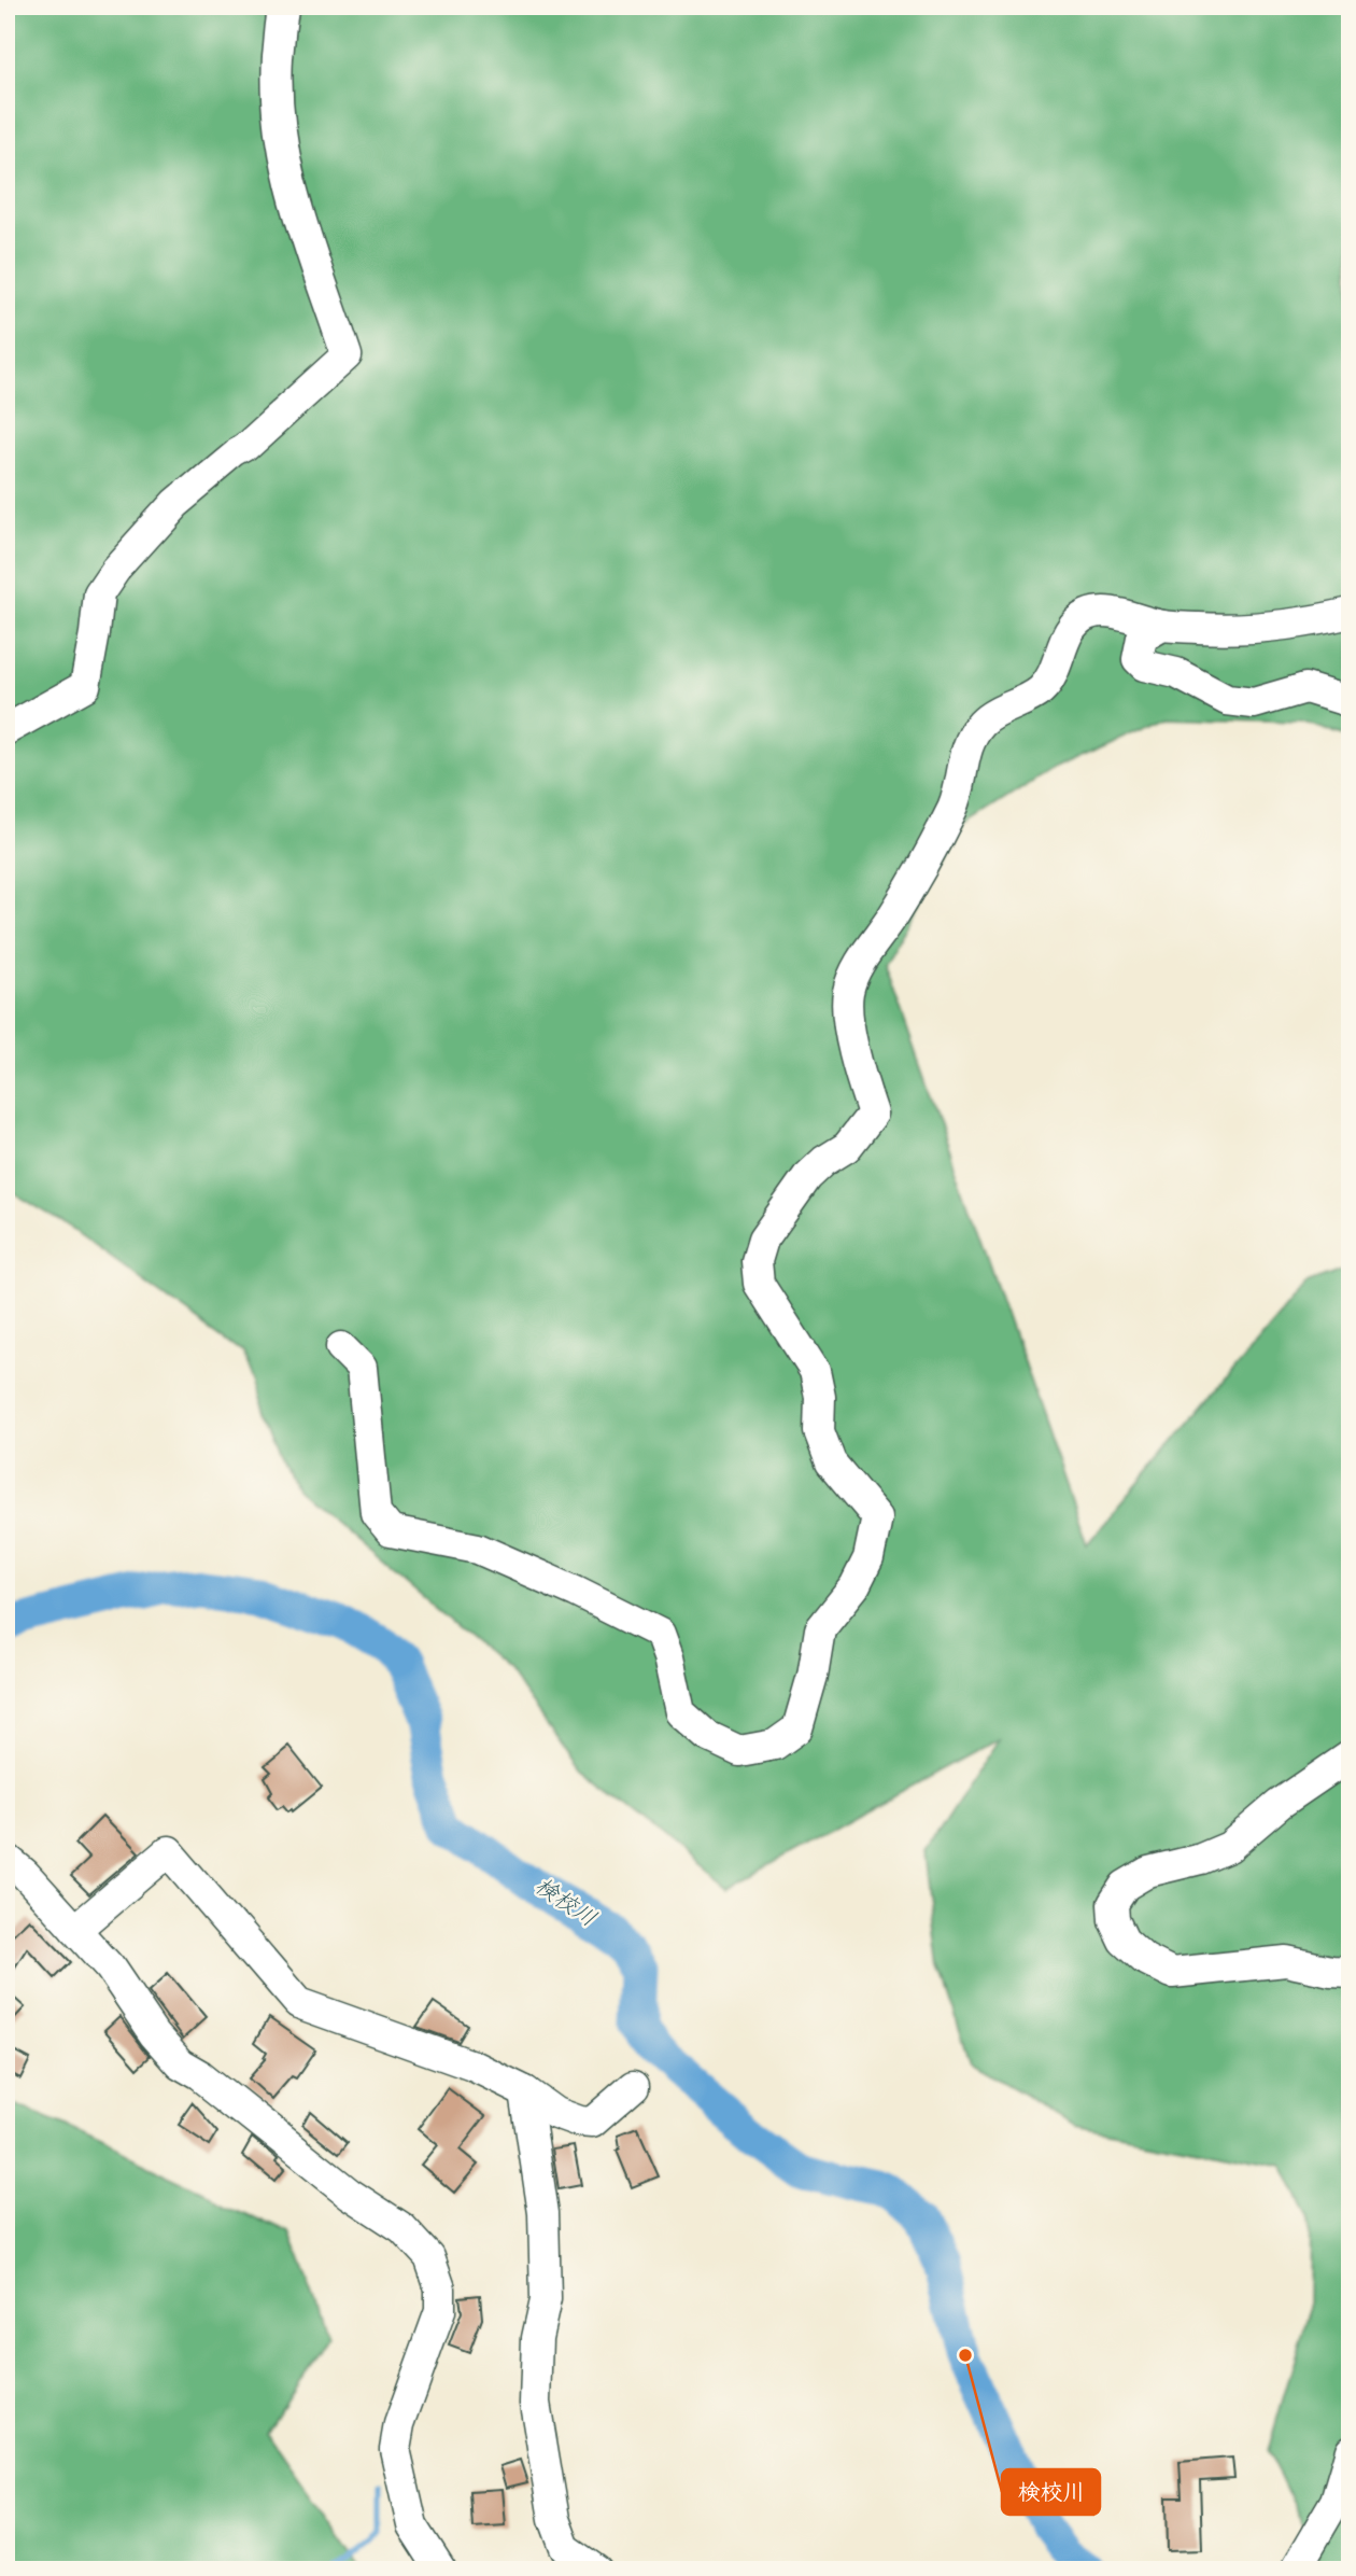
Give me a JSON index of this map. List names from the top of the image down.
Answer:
{
  "water": ["検校川"],
  "places": ["検校川"]
}
